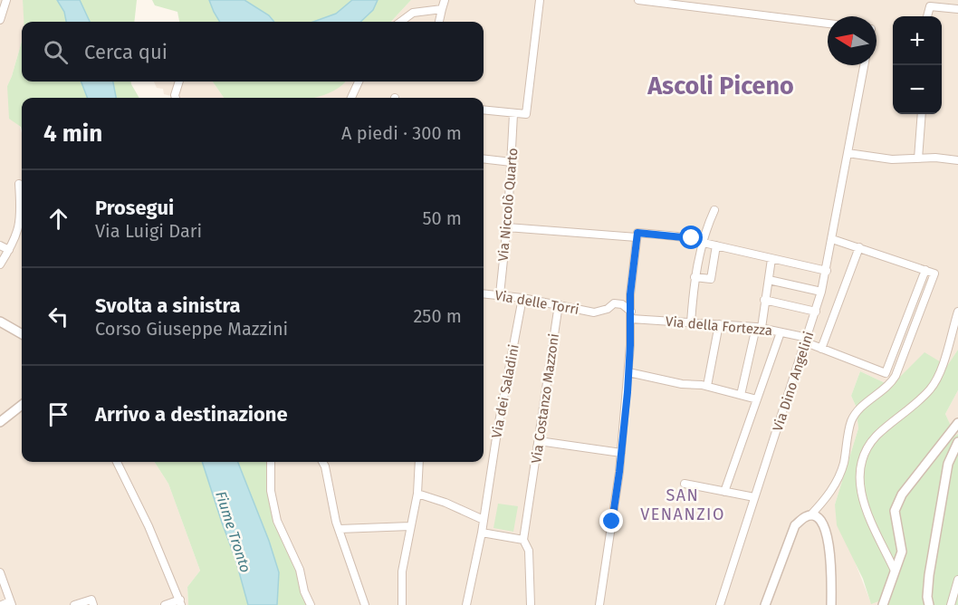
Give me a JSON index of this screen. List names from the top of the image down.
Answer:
{
  "streets": {
    "street": [
      "Via Niccolò Quarto",
      "Via delle Torri",
      "Via della Fortezza",
      "Via Dino Angelini",
      "Via dei Saladini",
      "Via Costanzo Mazzoni"
    ]
  },
  "crossings": [
    ["Via Niccolò Quarto", "Via delle Torri"],
    ["Via delle Torri", "Via della Fortezza"],
    ["Via delle Torri", "Via dei Saladini"],
    ["Via delle Torri", "Via Costanzo Mazzoni"],
    ["Via della Fortezza", "Via Dino Angelini"]
  ],
  "districts": ["Ascoli Piceno", "SAN VENANZIO"],
  "water": ["Fiume Tronto"],
  "north": "left",
  "page": {
    "map_buttons": ["+", "−"],
    "search": "Cerca qui",
    "heading": ["4 min", "A piedi · 300 m"],
    "list": [
      ["Prosegui", "Via Luigi Dari", "50 m"],
      ["Svolta a sinistra", "Corso Giuseppe Mazzini", "250 m"],
      "Arrivo a destinazione"
    ]
  }
}
